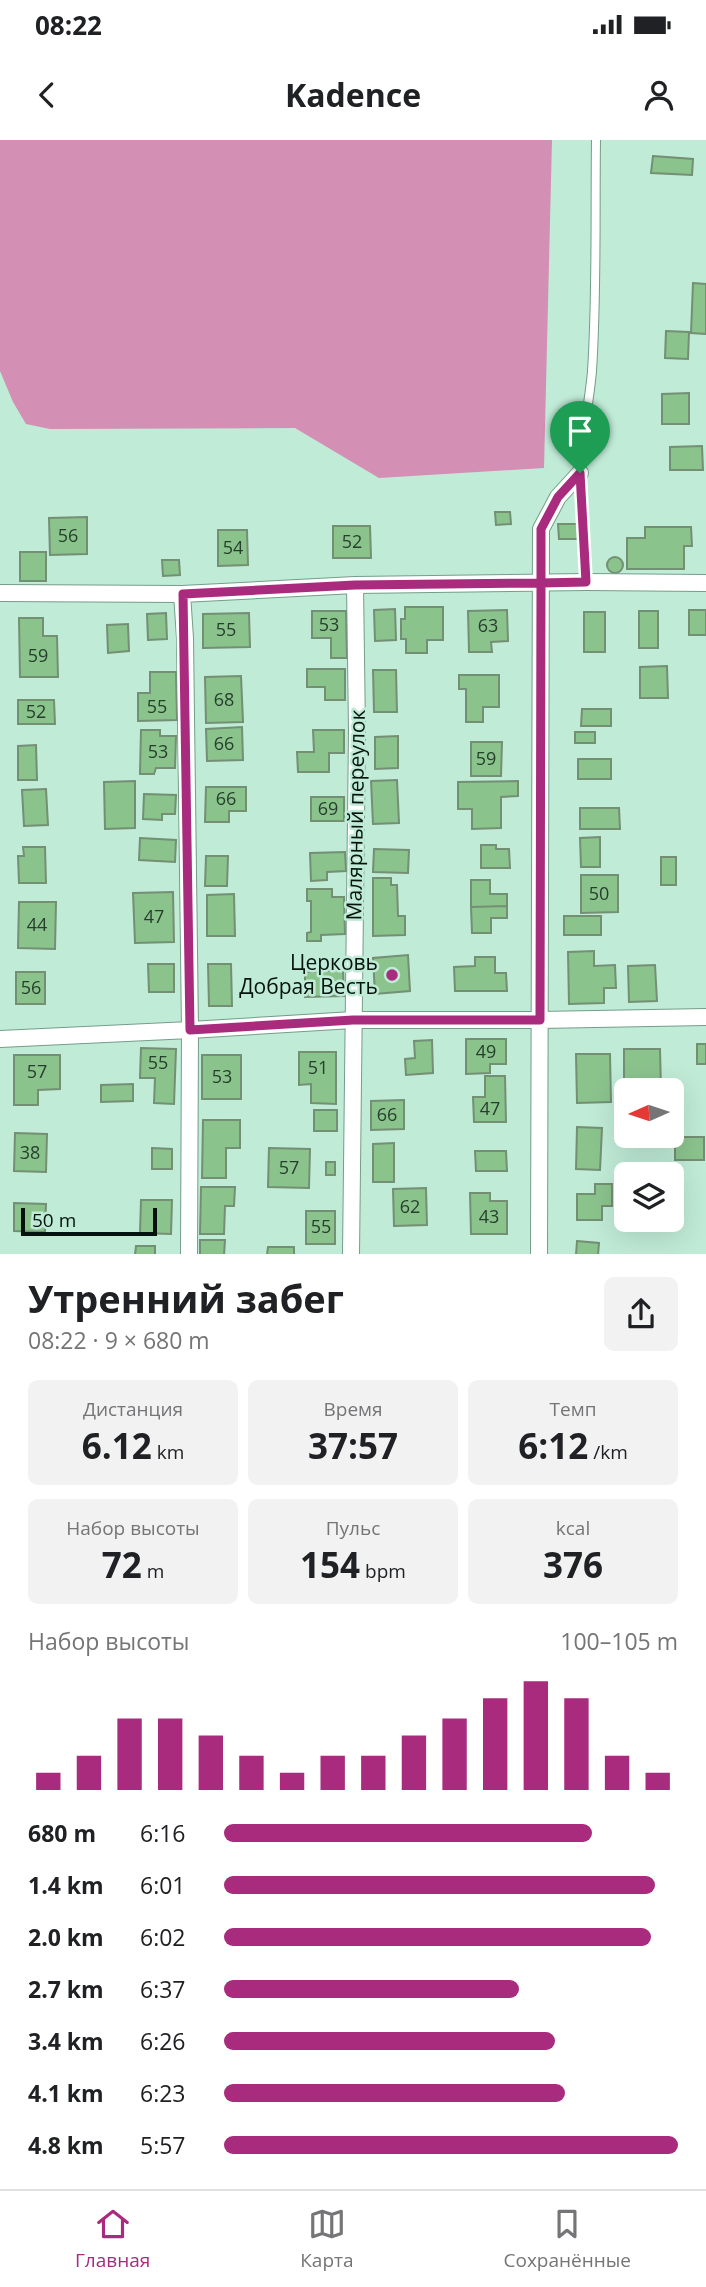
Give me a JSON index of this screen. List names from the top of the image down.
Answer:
{
  "streets": {
    "street": ["Малярный переулок"]
  },
  "places": ["Церковь Добрая Весть"],
  "house_numbers": [
    "56",
    "52",
    "54",
    "53",
    "63",
    "55",
    "59",
    "68",
    "55",
    "52",
    "66",
    "53",
    "59",
    "66",
    "69",
    "50",
    "47",
    "44",
    "56",
    "49",
    "55",
    "51",
    "57",
    "53",
    "47",
    "66",
    "38",
    "57",
    "62",
    "43",
    "55"
  ],
  "scale_bar": "50 m",
  "north": "left",
  "page": {
    "status": "08:22",
    "header": "Kadence",
    "scale": "50 m",
    "heading": ["Утренний забег", "08:22 · 9 × 680 m"],
    "stats": [
      ["Дистанция", "6.12 km"],
      ["Время", "37:57"],
      ["Темп", "6:12 /km"],
      ["Набор высоты", "72 m"],
      ["Пульс", "154 bpm"],
      ["kcal", "376"]
    ],
    "chart": ["Набор высоты", "100–105 m"],
    "list": [
      {
        "name": "680 m",
        "note": "6:16"
      },
      {
        "name": "1.4 km",
        "note": "6:01"
      },
      {
        "name": "2.0 km",
        "note": "6:02"
      },
      {
        "name": "2.7 km",
        "note": "6:37"
      },
      {
        "name": "3.4 km",
        "note": "6:26"
      },
      {
        "name": "4.1 km",
        "note": "6:23"
      },
      {
        "name": "4.8 km",
        "note": "5:57"
      }
    ],
    "tabs": ["Главная", "Карта", "Сохранённые"]
  }
}
